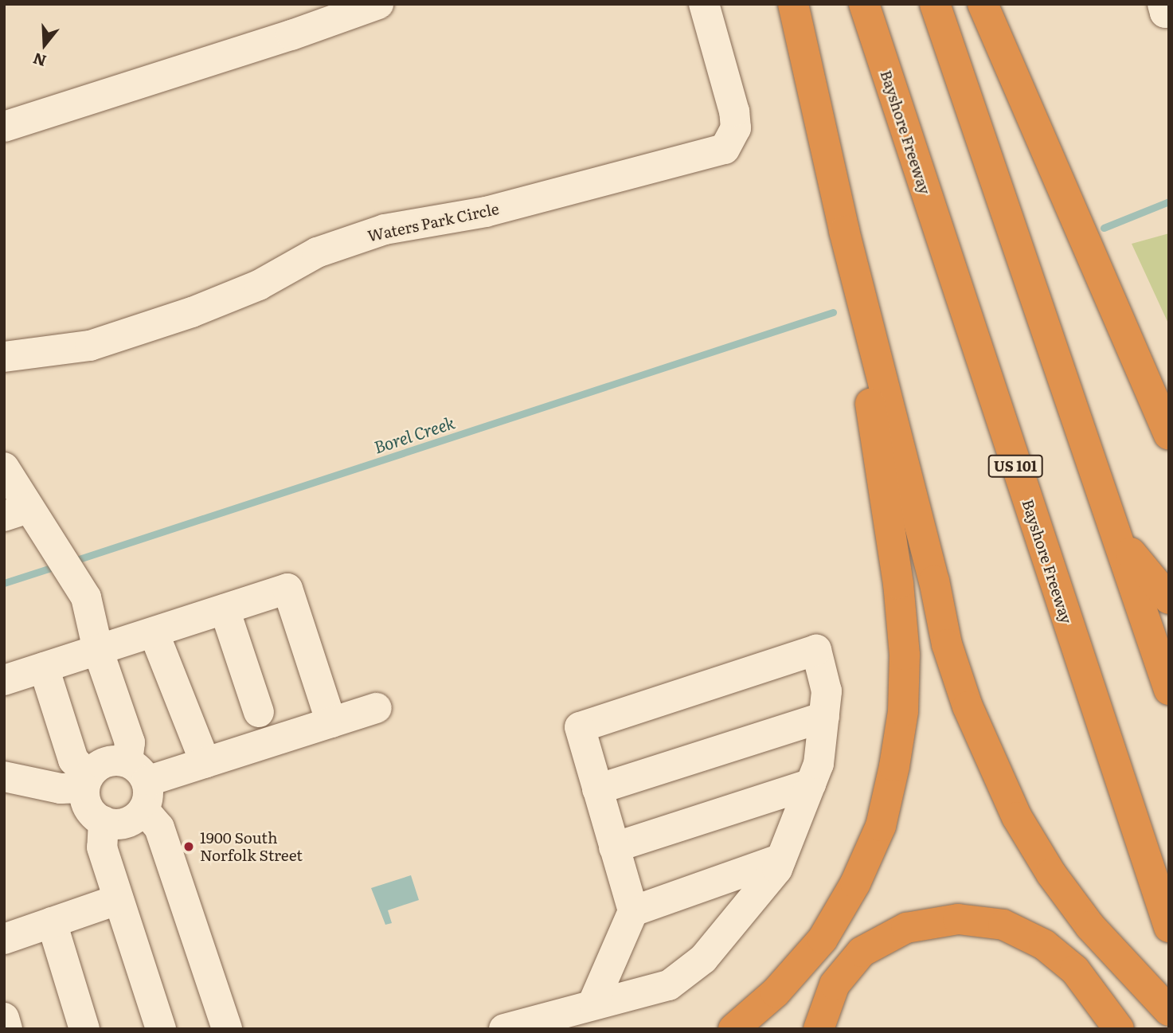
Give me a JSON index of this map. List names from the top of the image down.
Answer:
{
  "streets": {
    "highway": ["Bayshore Freeway", "US 101"],
    "street": ["Waters Park Circle"]
  },
  "water": ["Borel Creek"],
  "places": ["1900 South Norfolk Street"],
  "north": "bottom"
}
